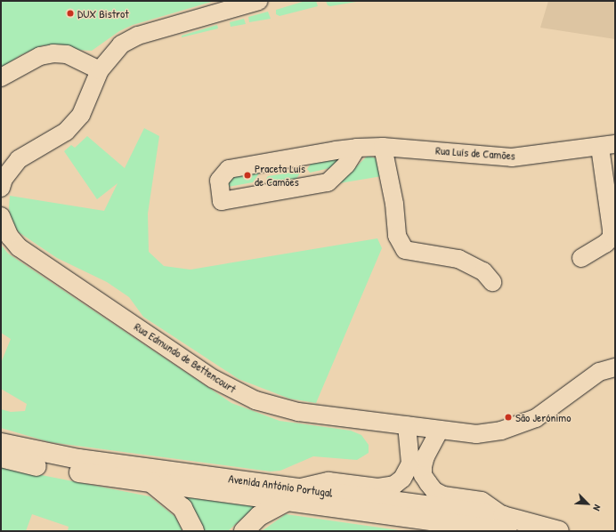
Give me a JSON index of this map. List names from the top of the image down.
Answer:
{
  "streets": {
    "main road": ["Avenida António Portugal"],
    "street": ["Rua Luís de Camões", "Rua Edmundo de Bettencourt"]
  },
  "places": ["DUX Bistrot", "Praceta Luís de Camões", "São Jerónimo"],
  "north": "bottom right"
}
